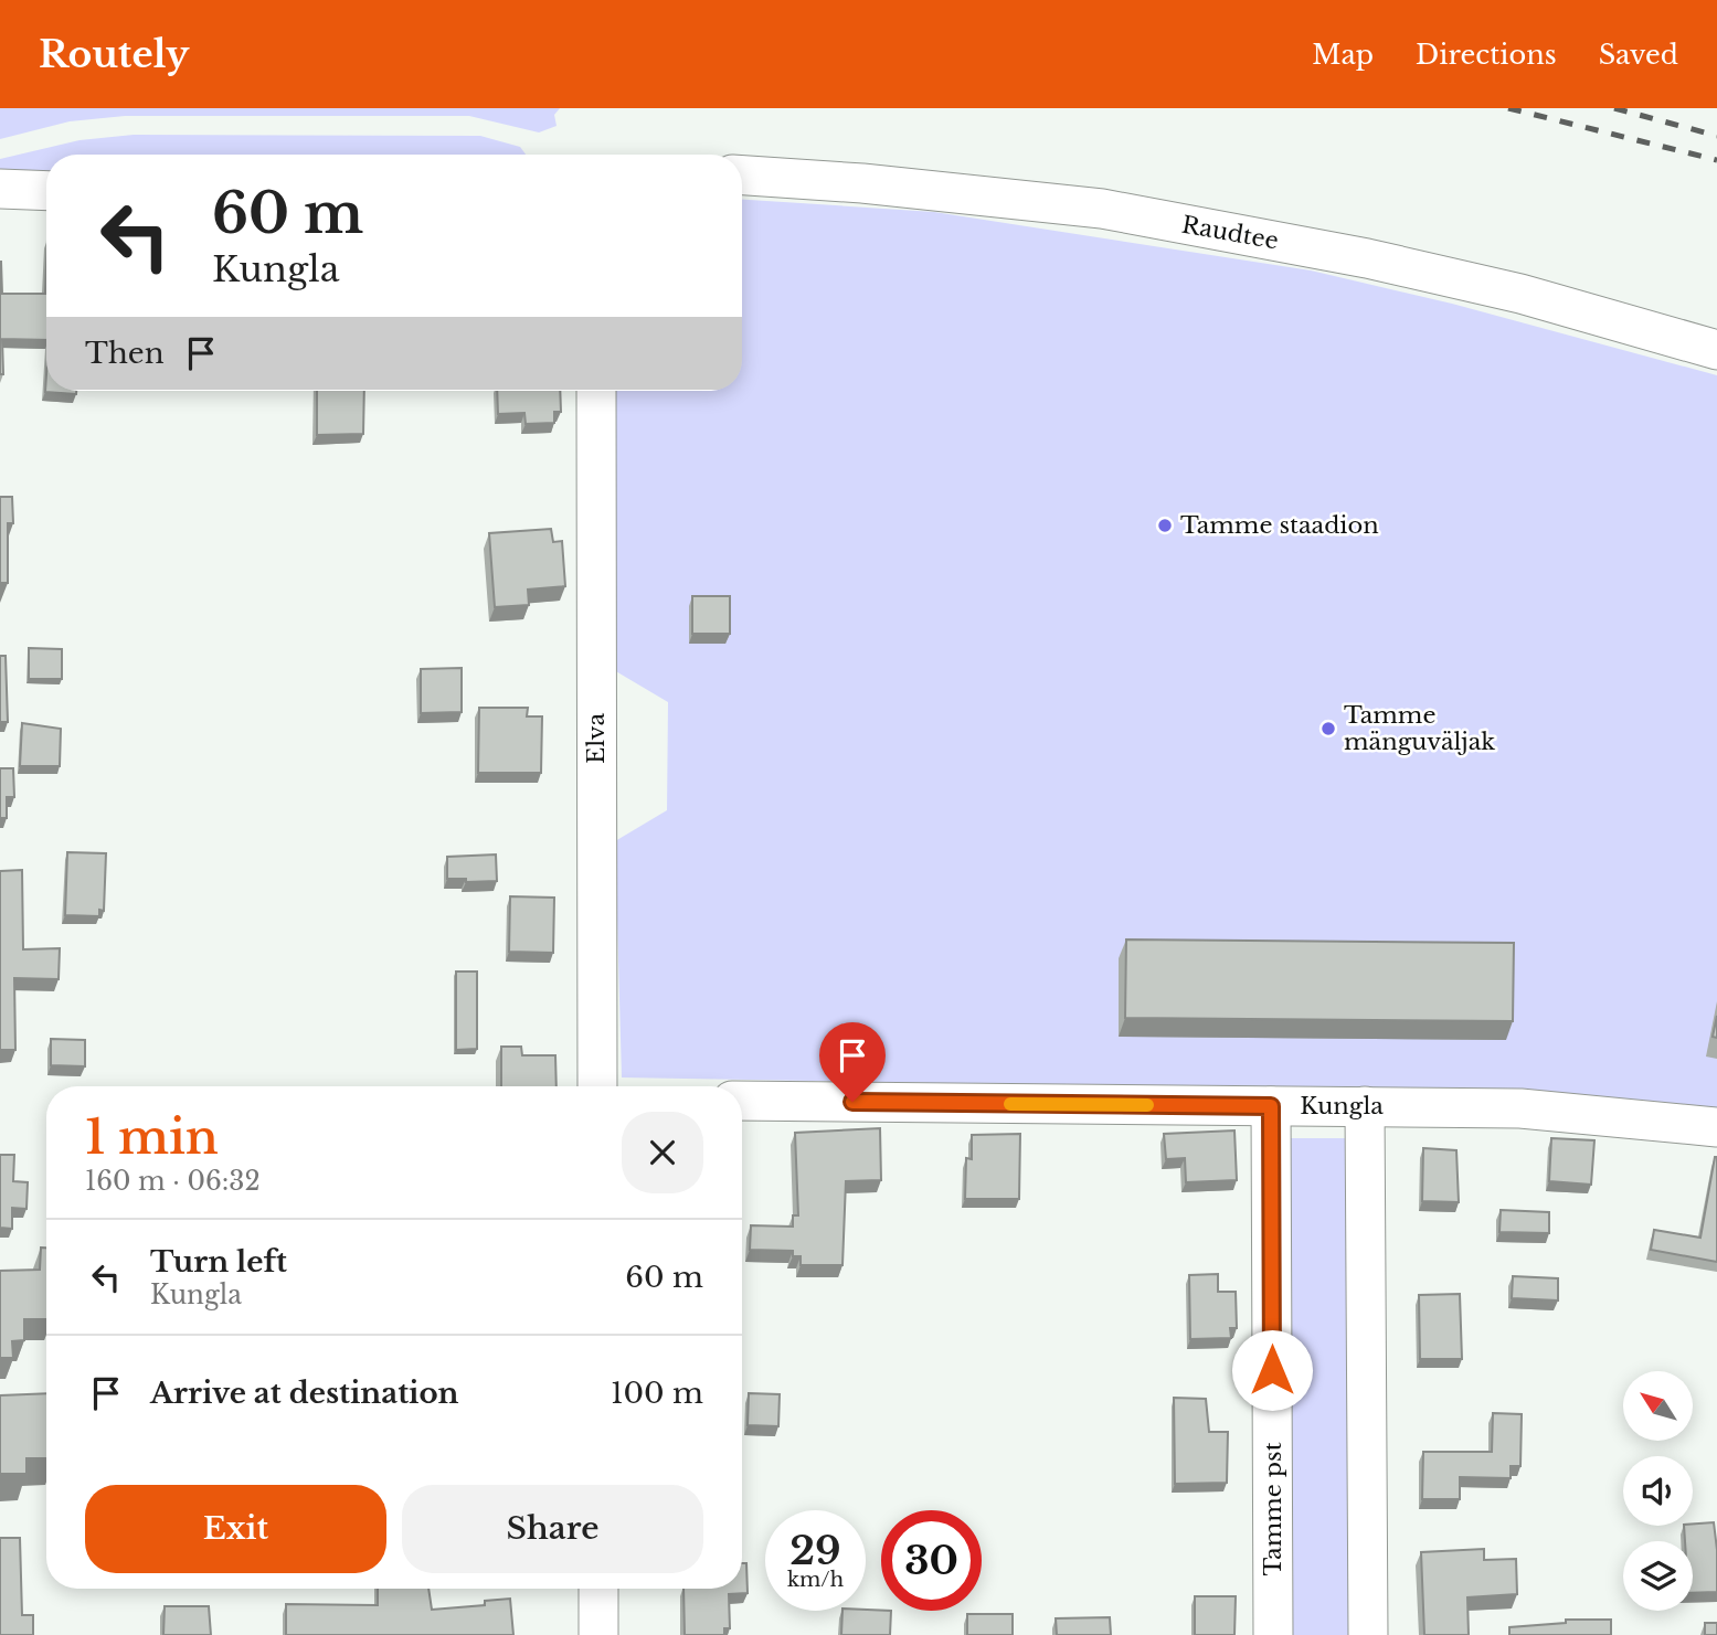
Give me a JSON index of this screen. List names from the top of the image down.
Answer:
{
  "streets": {
    "street": [
      "Raudtee",
      "Elva",
      "Kungla",
      "Tamme pst"
    ]
  },
  "crossings": [
    ["Kungla", "Tamme pst"]
  ],
  "places": ["Tamme staadion", "Tamme mänguväljak"],
  "north": "top left",
  "page": {
    "header": "Routely",
    "nav": ["Map", "Directions", "Saved"],
    "turn": ["60 m", "Kungla"],
    "then": "Then",
    "heading": ["1 min", "160 m · 06:32"],
    "list": [
      {
        "name": "Turn left",
        "note": "Kungla",
        "value": "60 m"
      },
      {
        "name": "Arrive at destination",
        "value": "100 m"
      }
    ],
    "buttons": ["Exit", "Share"],
    "speed": "29 km/h",
    "limit": "30"
  }
}
